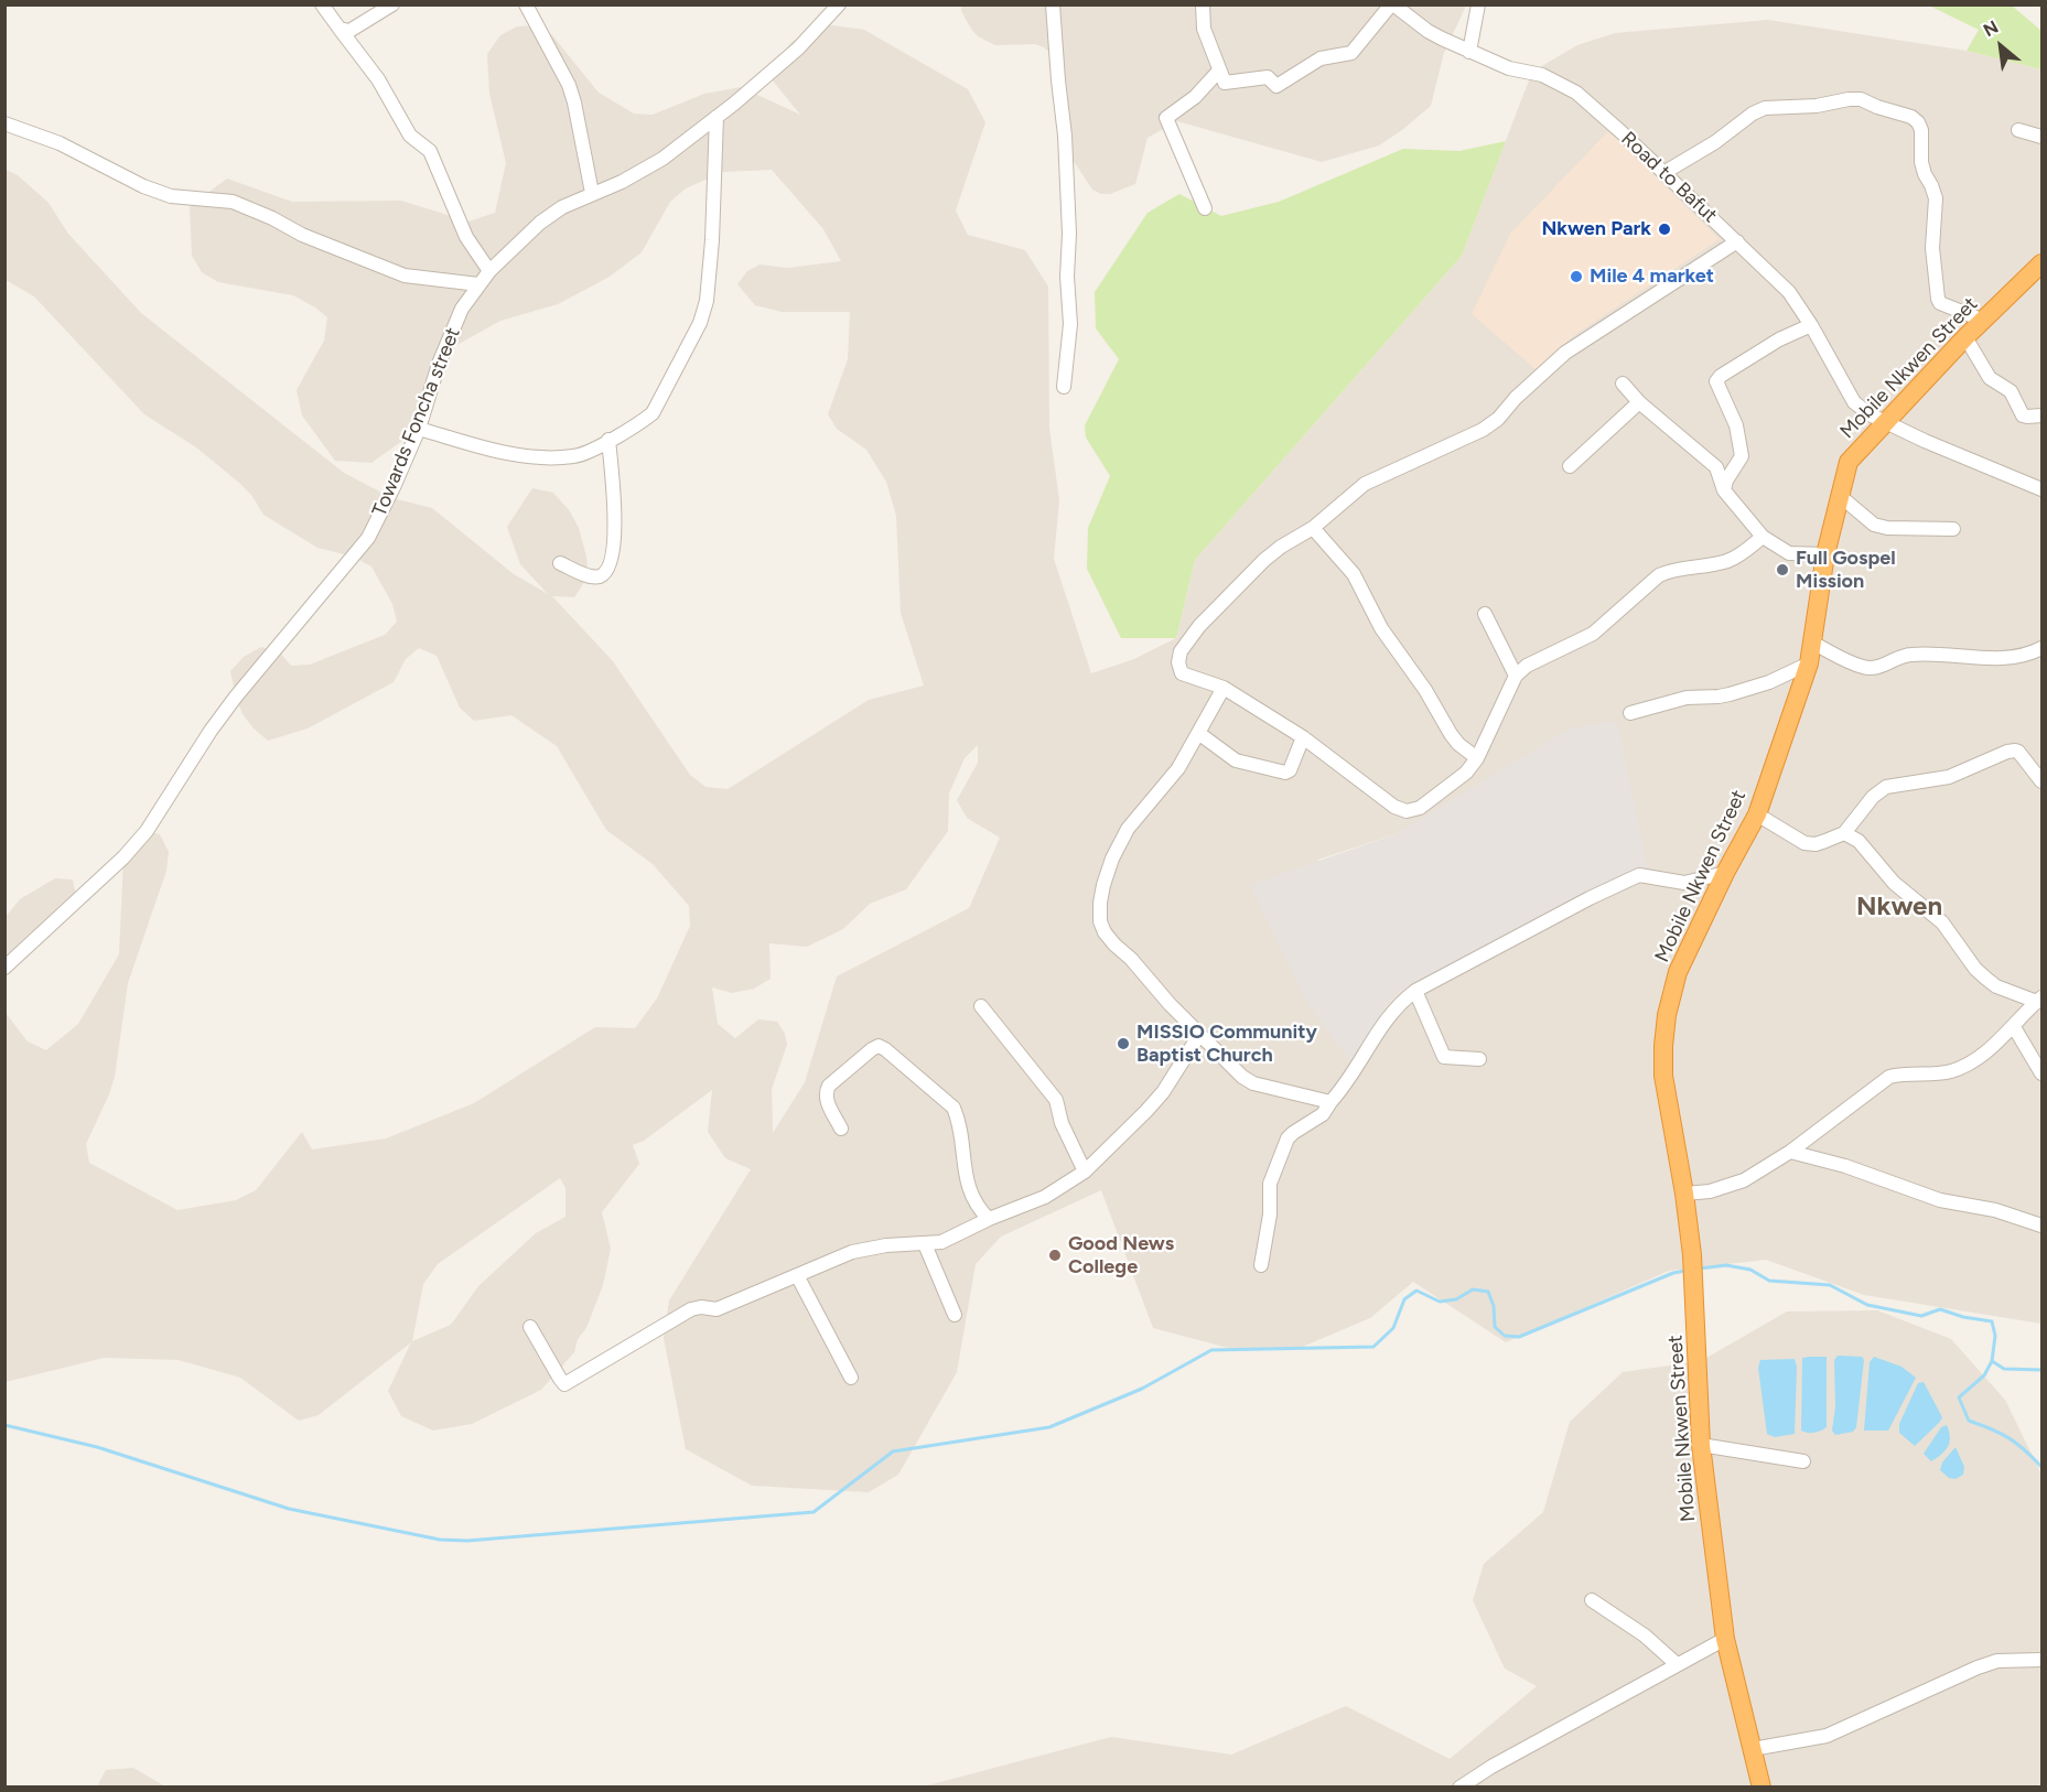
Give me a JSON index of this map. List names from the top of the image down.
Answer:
{
  "streets": {
    "highway": ["Mobile Nkwen Street"],
    "street": ["Road to Bafut", "Towards Foncha street"]
  },
  "crossings": [
    ["Road to Bafut", "Mobile Nkwen Street"]
  ],
  "districts": ["Nkwen"],
  "places": [
    "Nkwen Park",
    "Mile 4 market",
    "Full Gospel Mission",
    "MISSIO Community Baptist Church",
    "Good News College"
  ],
  "north": "top left"
}
